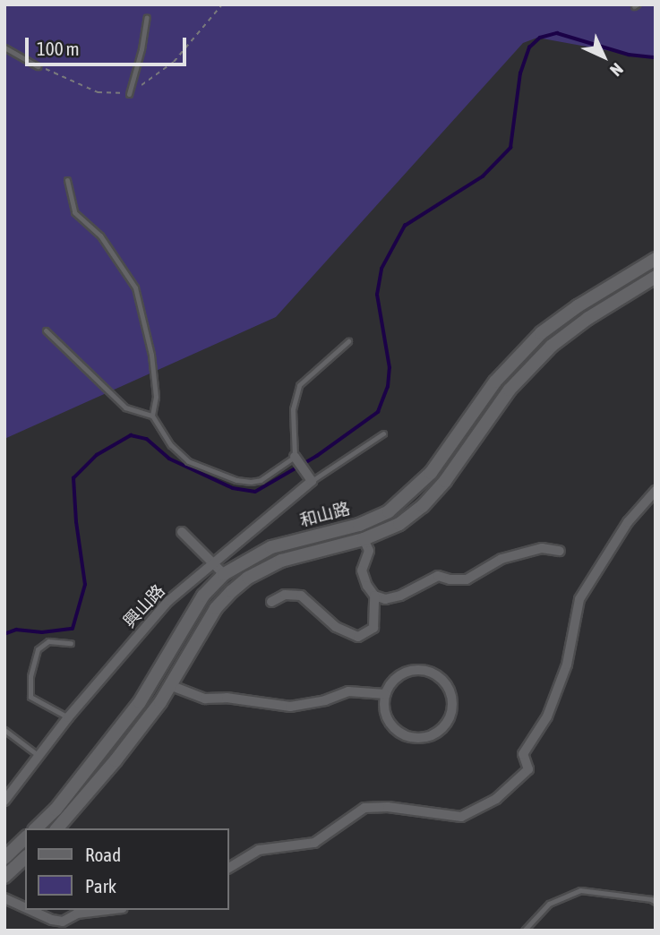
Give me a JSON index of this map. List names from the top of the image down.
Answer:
{
  "streets": {
    "main road": ["和山路"],
    "street": ["興山路"]
  },
  "legend": ["Road", "Park"],
  "scale_bar": "100 m",
  "north": "bottom right"
}
